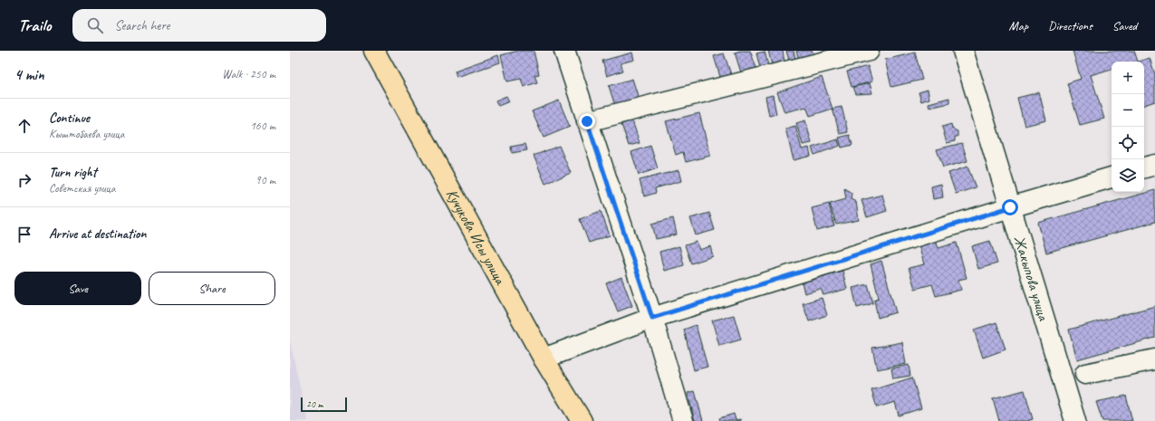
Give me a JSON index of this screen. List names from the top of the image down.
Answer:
{
  "streets": {
    "main road": ["Кучукова Исы улица"],
    "street": ["Жакыпова улица"]
  },
  "scale_bar": "20 m",
  "page": {
    "header": "Trailo",
    "search": "Search here",
    "nav": ["Map", "Directions", "Saved"],
    "heading": ["4 min", "Walk · 250 m"],
    "map_buttons": ["+", "−"],
    "list": [
      ["Continue", "Кыштобаева улица", "160 m"],
      ["Turn right", "Советская улица", "90 m"],
      "Arrive at destination"
    ],
    "buttons": ["Save", "Share"],
    "scale": "20 m"
  }
}
